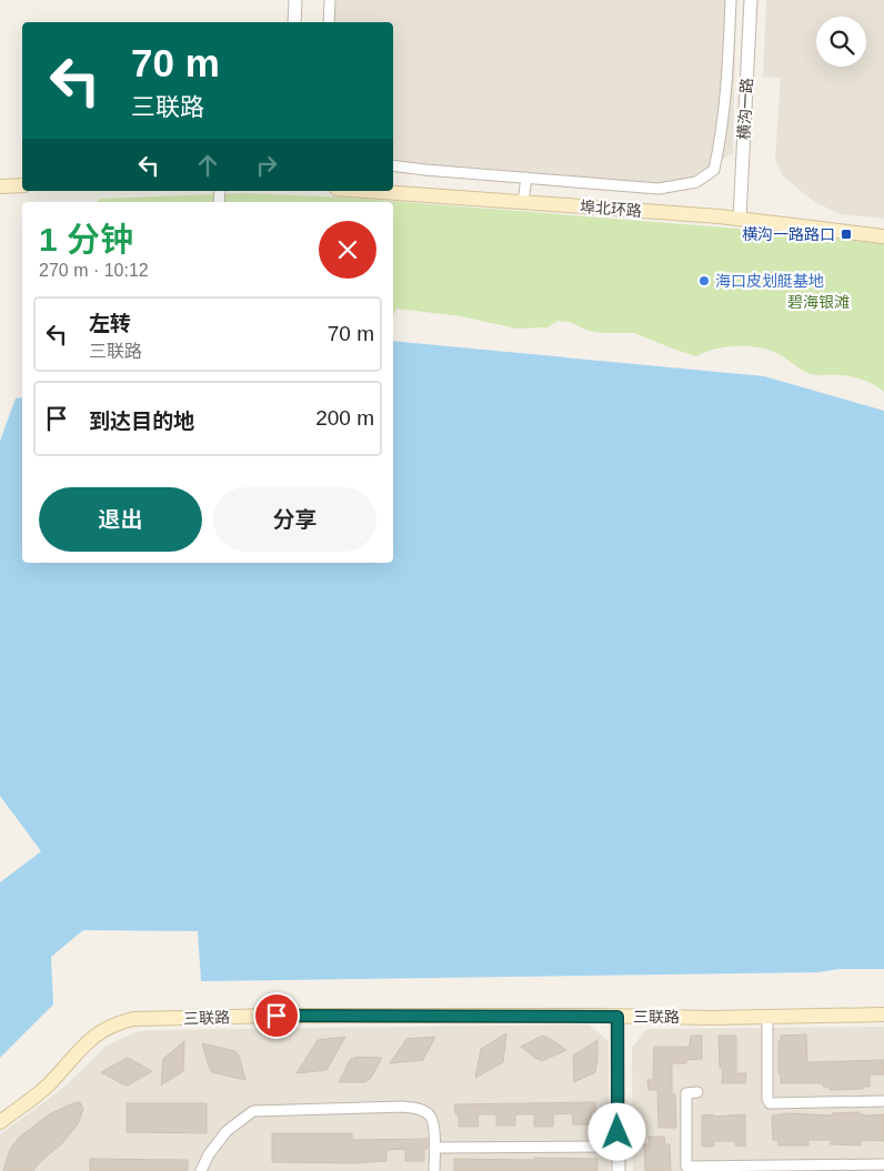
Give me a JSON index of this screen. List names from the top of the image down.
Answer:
{
  "streets": {
    "main road": ["埠北环路", "三联路"],
    "street": ["横沟一路"]
  },
  "crossings": [
    ["横沟一路", "埠北环路"]
  ],
  "parks": ["碧海银滩"],
  "places": {
    "transit": ["横沟一路路口"],
    "other": ["海口皮划艇基地"]
  },
  "page": {
    "turn": ["70 m", "三联路"],
    "heading": ["1 分钟", "270 m · 10:12"],
    "list": [
      {
        "name": "左转",
        "note": "三联路",
        "value": "70 m"
      },
      {
        "name": "到达目的地",
        "value": "200 m"
      }
    ],
    "buttons": ["退出", "分享"]
  }
}
